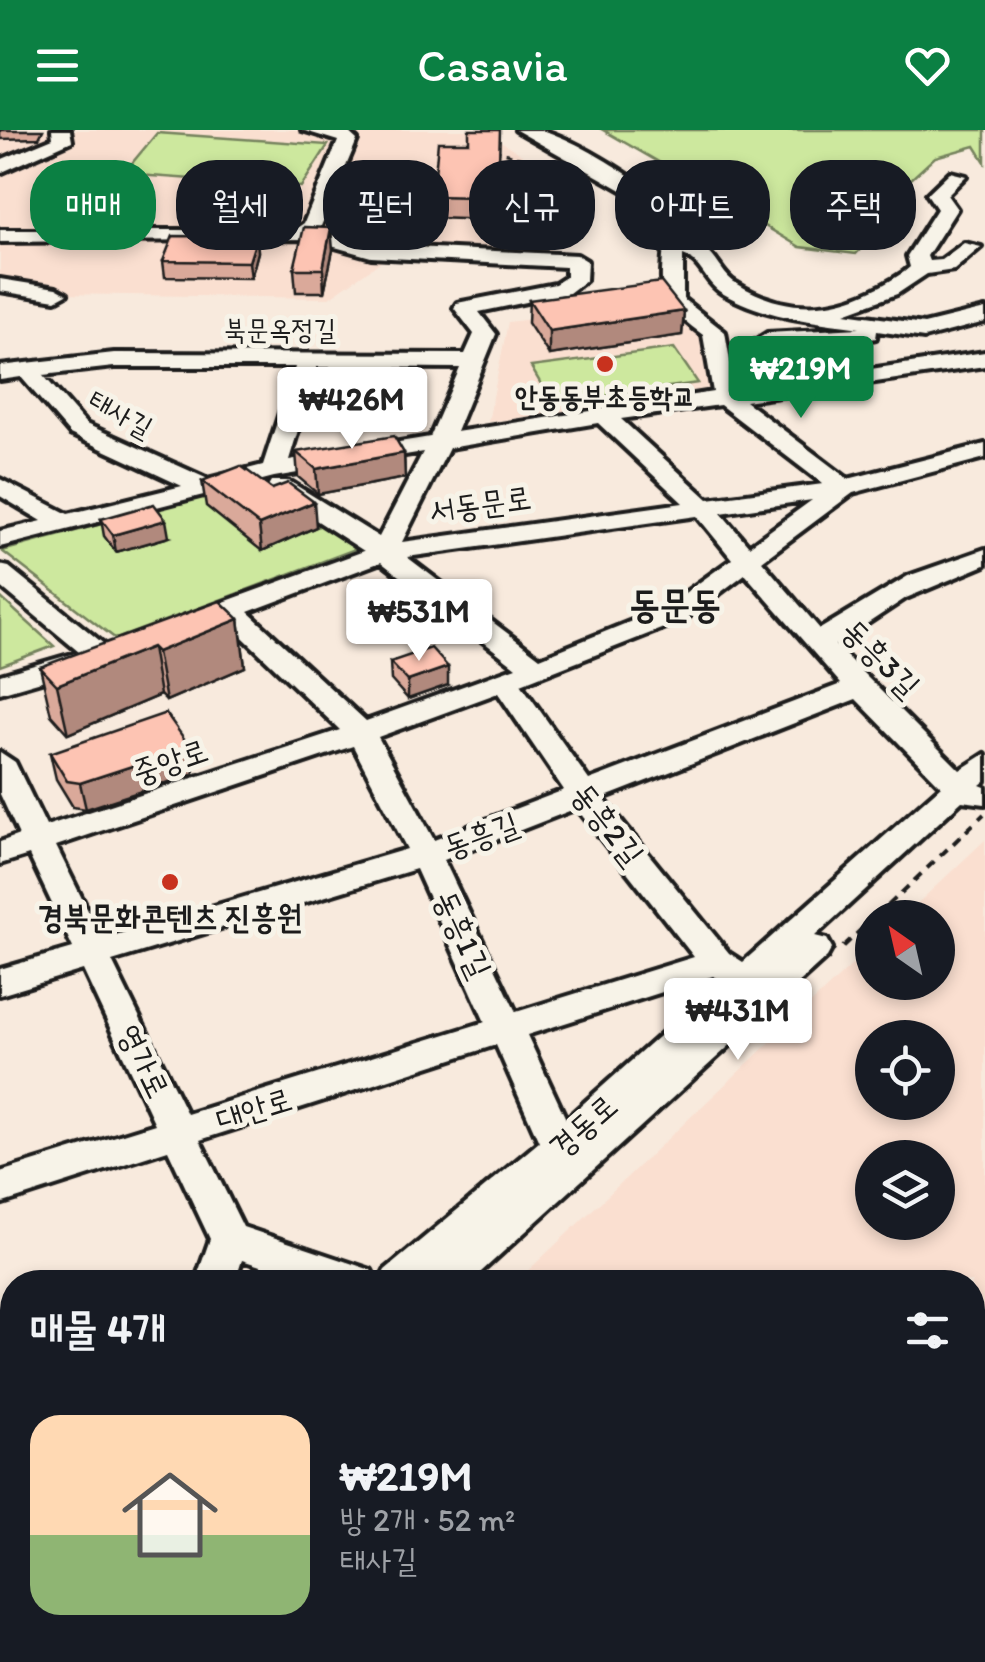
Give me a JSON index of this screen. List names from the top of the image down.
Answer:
{
  "streets": {
    "street": [
      "북문옥정길",
      "태사길",
      "서동문로",
      "동흥3길",
      "중앙로",
      "동흥2길",
      "동흥길",
      "동흥1길",
      "영가로",
      "대안로",
      "경동로"
    ]
  },
  "crossings": [
    ["북문옥정길", "태사길"],
    ["서동문로", "동흥3길"],
    ["서동문로", "중앙로"],
    ["동흥3길", "중앙로"],
    ["동흥3길", "동흥길"],
    ["동흥3길", "경동로"],
    ["중앙로", "동흥2길"],
    ["중앙로", "동흥1길"],
    ["중앙로", "영가로"],
    ["동흥2길", "동흥길"],
    ["동흥2길", "대안로"],
    ["동흥2길", "경동로"],
    ["동흥길", "동흥1길"],
    ["동흥길", "영가로"],
    ["동흥1길", "대안로"],
    ["영가로", "대안로"],
    ["대안로", "경동로"]
  ],
  "districts": ["동문동"],
  "places": ["안동동부초등학교", "경북문화콘텐츠 진흥원"],
  "north": "top left",
  "page": {
    "header": "Casavia",
    "chip": [
      "매매",
      "월세",
      "필터",
      "신규",
      "아파트",
      "주택"
    ],
    "price": [
      "₩219M",
      "₩426M",
      "₩531M",
      "₩431M"
    ],
    "heading": "매물 4개",
    "list": [
      {
        "name": "₩219M",
        "note": "방 2개 · 52 m² · 태사길"
      }
    ]
  }
}
